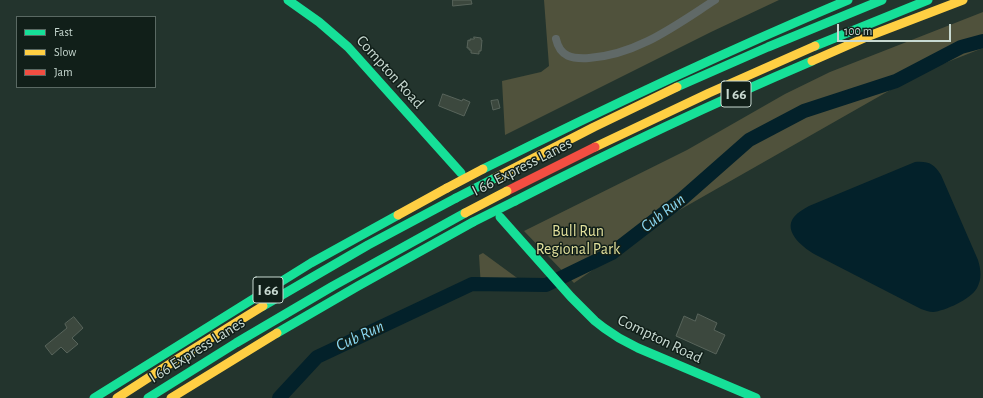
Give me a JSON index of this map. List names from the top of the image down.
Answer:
{
  "streets": {
    "main road": ["Compton Road", "I 66", "I 66 Express Lanes"]
  },
  "water": ["Cub Run"],
  "parks": ["Bull Run Regional Park"],
  "legend": ["Fast", "Slow", "Jam"],
  "scale_bar": "100 m"
}
